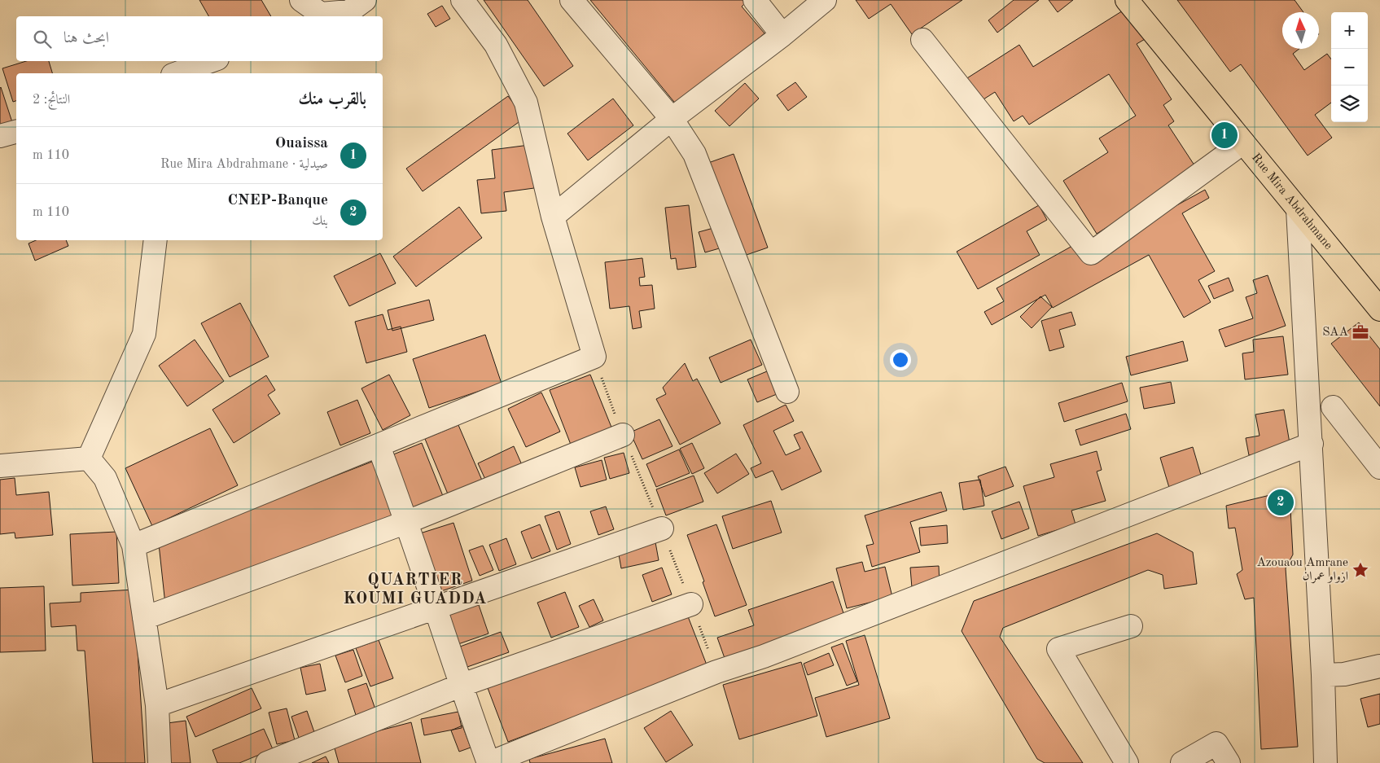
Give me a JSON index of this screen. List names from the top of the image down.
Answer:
{
  "streets": {
    "main road": ["Rue Mira Abdrahmane"]
  },
  "districts": ["QUARTIER KOUMI GUADDA"],
  "places": {
    "office": ["SAA"],
    "place": ["Azouaou Amrane ازواو عمران"]
  },
  "north": "top",
  "page": {
    "map_buttons": ["+", "−"],
    "search": "ابحث هنا",
    "heading": ["بالقرب منك", "النتائج: 2"],
    "pins": ["1", "2"],
    "list": [
      {
        "mark": "1",
        "name": "Ouaissa",
        "note": "صيدلية · Rue Mira Abdrahmane",
        "value": "110 m"
      },
      {
        "mark": "2",
        "name": "CNEP-Banque",
        "note": "بنك",
        "value": "110 m"
      }
    ]
  }
}
